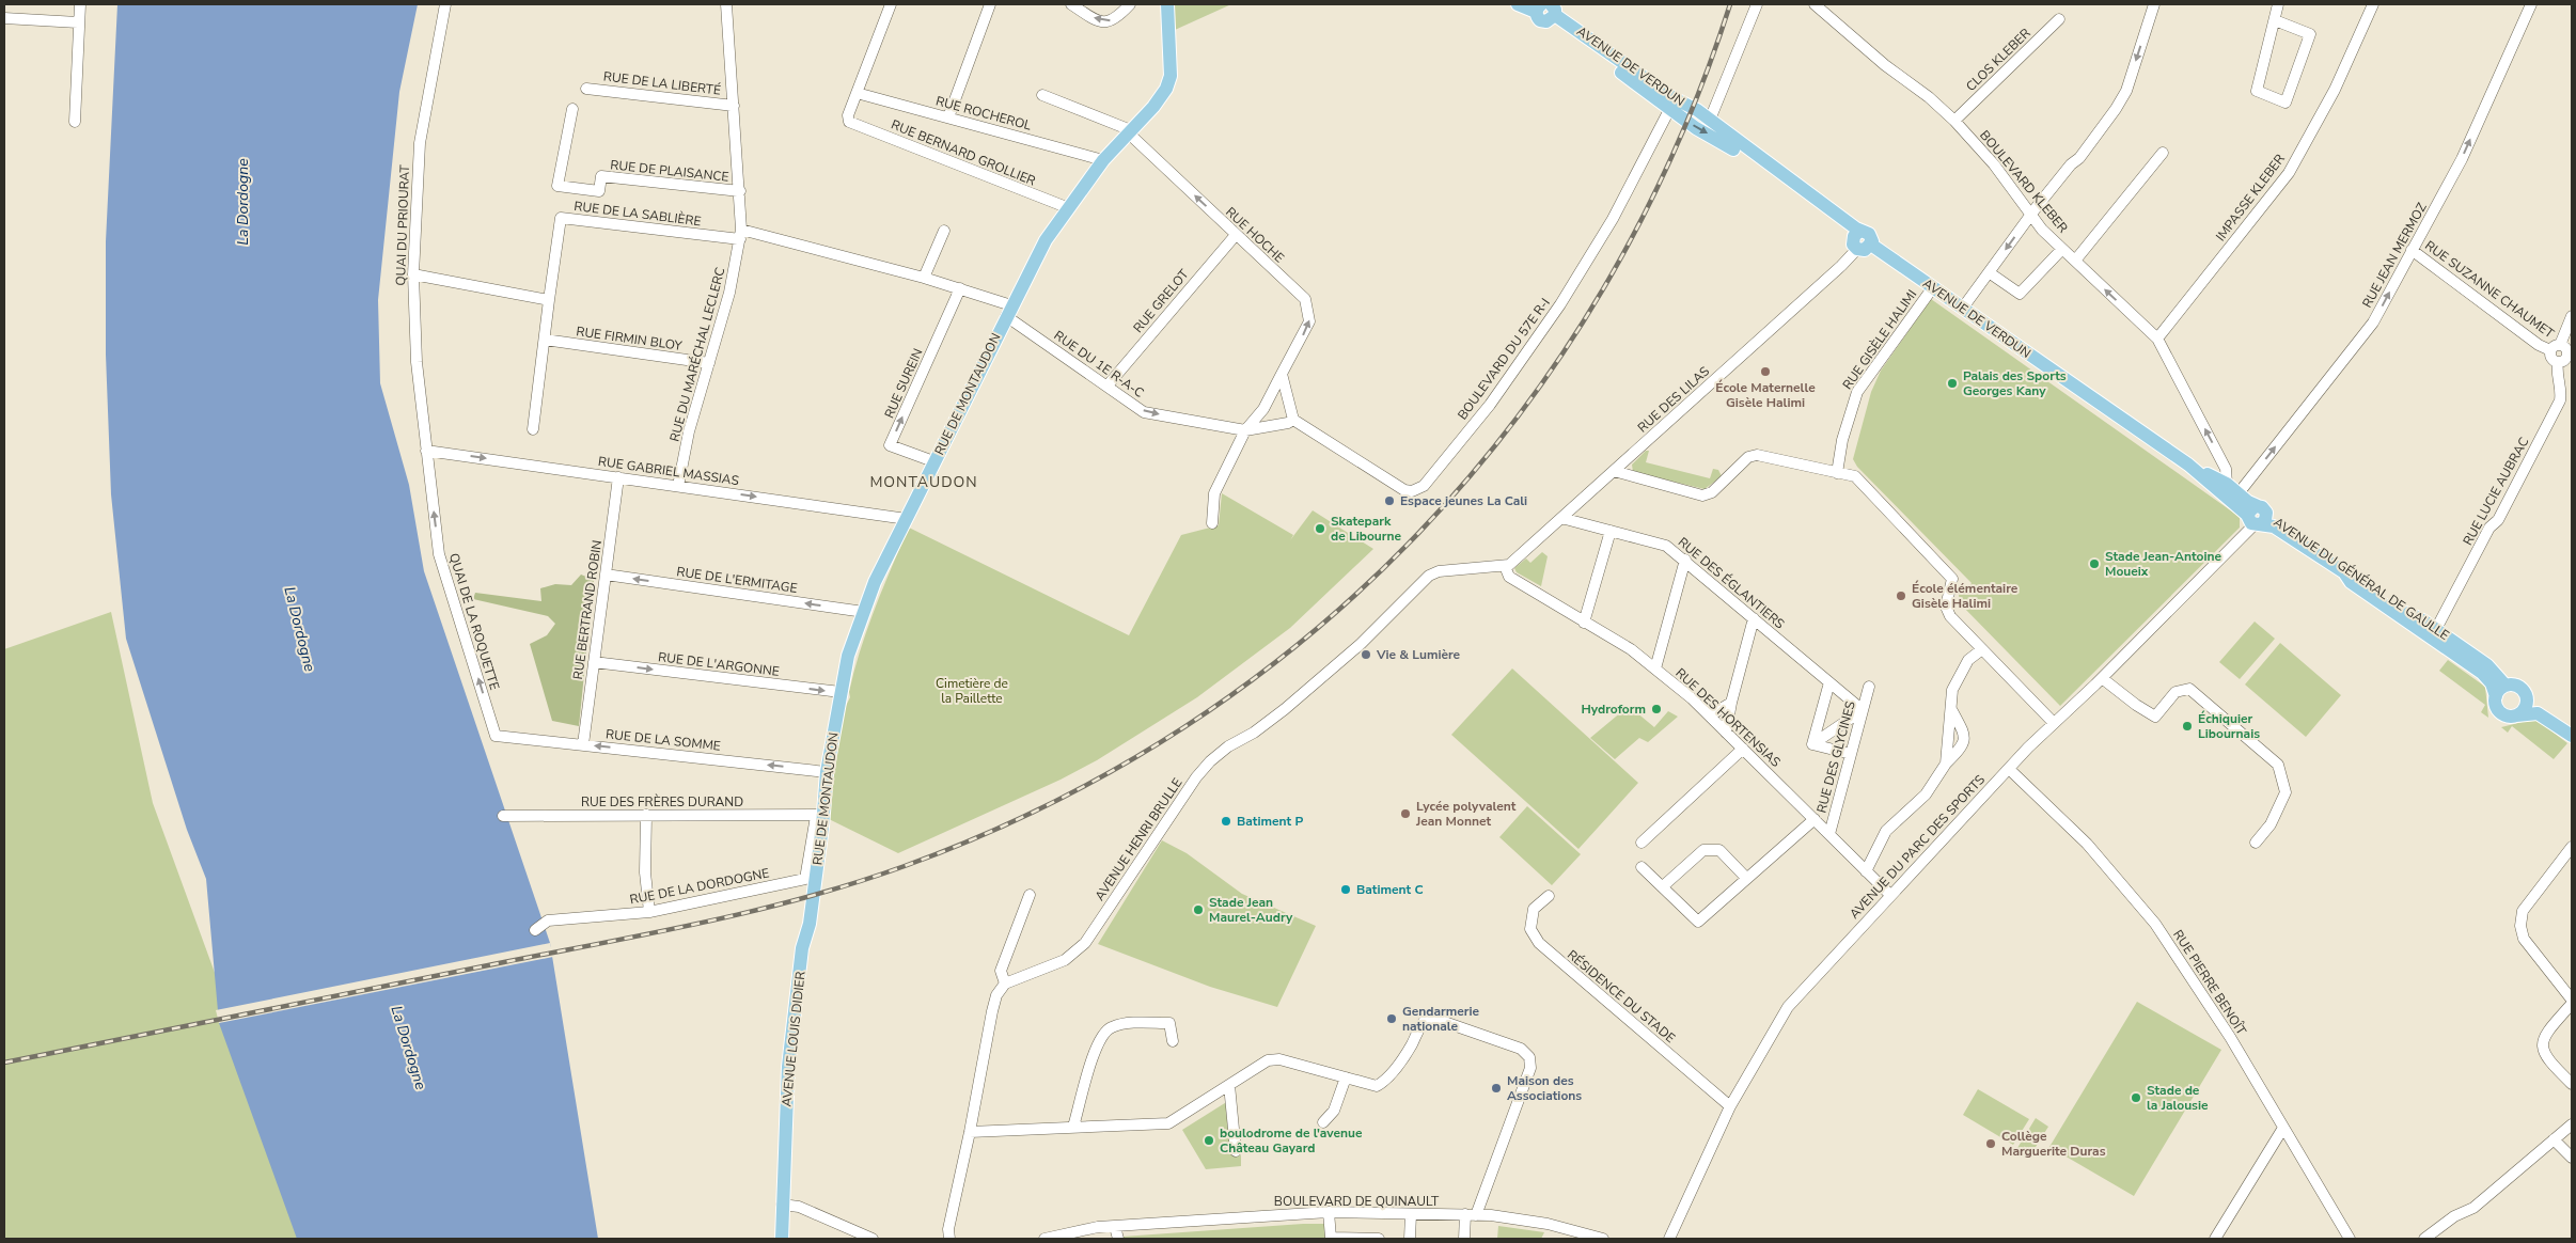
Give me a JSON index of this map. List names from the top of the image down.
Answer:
{
  "streets": {
    "main road": [
      "AVENUE DE VERDUN",
      "RUE DE MONTAUDON",
      "AVENUE DU GÉNÉRAL DE GAULLE",
      "AVENUE LOUIS DIDIER"
    ],
    "street": [
      "CLOS KLEBER",
      "RUE DE LA LIBERTÉ",
      "RUE ROCHEROL",
      "RUE BERNARD GROLLIER",
      "RUE DE PLAISANCE",
      "BOULEVARD KLEBER",
      "IMPASSE KLEBER",
      "RUE DE LA SABLIÈRE",
      "QUAI DU PRIOURAT",
      "RUE HOCHE",
      "RUE JEAN MERMOZ",
      "RUE SUZANNE CHAUMET",
      "RUE GRELOT",
      "RUE FIRMIN BLOY",
      "RUE GISÈLE HALIMI",
      "RUE DU MARÉCHAL LECLERC",
      "BOULEVARD DU 57E R-I",
      "RUE DU 1E R-A-C",
      "RUE SUREIN",
      "RUE DES LILAS",
      "RUE GABRIEL MASSIAS",
      "RUE LUCIE AUBRAC",
      "RUE DE L'ERMITAGE",
      "RUE DES ÉGLANTIERS",
      "RUE BERTRAND ROBIN",
      "QUAI DE LA ROQUETTE",
      "RUE DE L'ARGONNE",
      "RUE DES HORTENSIAS",
      "RUE DE LA SOMME",
      "RUE DES GLYCINES",
      "RUE DES FRÈRES DURAND",
      "AVENUE HENRI BRULLE",
      "AVENUE DU PARC DES SPORTS",
      "RUE DE LA DORDOGNE",
      "RUE PIERRE BENOÎT",
      "RÉSIDENCE DU STADE",
      "BOULEVARD DE QUINAULT"
    ]
  },
  "crossings": [
    ["CLOS KLEBER", "BOULEVARD KLEBER"],
    ["AVENUE DE VERDUN", "BOULEVARD KLEBER"],
    ["AVENUE DE VERDUN", "RUE JEAN MERMOZ"],
    ["AVENUE DE VERDUN", "RUE GISÈLE HALIMI"],
    ["AVENUE DE VERDUN", "BOULEVARD DU 57E R-I"],
    ["AVENUE DE VERDUN", "RUE DES LILAS"],
    ["AVENUE DE VERDUN", "AVENUE DU GÉNÉRAL DE GAULLE"],
    ["AVENUE DE VERDUN", "AVENUE DU PARC DES SPORTS"],
    ["RUE DE LA LIBERTÉ", "RUE DU MARÉCHAL LECLERC"],
    ["RUE ROCHEROL", "RUE BERNARD GROLLIER"],
    ["RUE ROCHEROL", "RUE DE MONTAUDON"],
    ["RUE BERNARD GROLLIER", "RUE DE MONTAUDON"],
    ["RUE DE PLAISANCE", "RUE DU MARÉCHAL LECLERC"],
    ["BOULEVARD KLEBER", "IMPASSE KLEBER"],
    ["RUE DE LA SABLIÈRE", "RUE DU MARÉCHAL LECLERC"],
    ["RUE DE LA SABLIÈRE", "RUE DU 1E R-A-C"],
    ["RUE DE LA SABLIÈRE", "RUE SUREIN"],
    ["RUE DE LA SABLIÈRE", "RUE DE MONTAUDON"],
    ["QUAI DU PRIOURAT", "RUE GABRIEL MASSIAS"],
    ["QUAI DU PRIOURAT", "QUAI DE LA ROQUETTE"],
    ["RUE HOCHE", "RUE GRELOT"],
    ["RUE HOCHE", "RUE DU 1E R-A-C"],
    ["RUE HOCHE", "RUE DE MONTAUDON"],
    ["RUE JEAN MERMOZ", "RUE SUZANNE CHAUMET"],
    ["RUE SUZANNE CHAUMET", "RUE LUCIE AUBRAC"],
    ["RUE GRELOT", "RUE DU 1E R-A-C"],
    ["RUE FIRMIN BLOY", "RUE DU MARÉCHAL LECLERC"],
    ["RUE DU MARÉCHAL LECLERC", "RUE GABRIEL MASSIAS"],
    ["RUE DU 1E R-A-C", "RUE DE MONTAUDON"],
    ["RUE SUREIN", "RUE DE MONTAUDON"],
    ["RUE DE MONTAUDON", "RUE GABRIEL MASSIAS"],
    ["RUE DE MONTAUDON", "RUE DE L'ERMITAGE"],
    ["RUE DE MONTAUDON", "RUE DE L'ARGONNE"],
    ["RUE DE MONTAUDON", "RUE DE LA SOMME"],
    ["RUE DE MONTAUDON", "RUE DES FRÈRES DURAND"],
    ["RUE DE MONTAUDON", "RUE DE LA DORDOGNE"],
    ["RUE DE MONTAUDON", "AVENUE LOUIS DIDIER"],
    ["RUE DES LILAS", "RUE DES ÉGLANTIERS"],
    ["RUE DES LILAS", "RUE DES HORTENSIAS"],
    ["RUE DES LILAS", "AVENUE HENRI BRULLE"],
    ["RUE GABRIEL MASSIAS", "RUE BERTRAND ROBIN"],
    ["RUE GABRIEL MASSIAS", "QUAI DE LA ROQUETTE"],
    ["RUE LUCIE AUBRAC", "AVENUE DU GÉNÉRAL DE GAULLE"],
    ["AVENUE DU GÉNÉRAL DE GAULLE", "AVENUE DU PARC DES SPORTS"],
    ["RUE DE L'ERMITAGE", "RUE BERTRAND ROBIN"],
    ["RUE DES ÉGLANTIERS", "RUE DES GLYCINES"],
    ["RUE BERTRAND ROBIN", "RUE DE L'ARGONNE"],
    ["RUE BERTRAND ROBIN", "RUE DE LA SOMME"],
    ["QUAI DE LA ROQUETTE", "RUE DE LA SOMME"],
    ["RUE DES HORTENSIAS", "RUE DES GLYCINES"],
    ["RUE DES HORTENSIAS", "AVENUE HENRI BRULLE"],
    ["RUE DES HORTENSIAS", "AVENUE DU PARC DES SPORTS"],
    ["AVENUE DU PARC DES SPORTS", "RUE PIERRE BENOÎT"],
    ["AVENUE DU PARC DES SPORTS", "RÉSIDENCE DU STADE"]
  ],
  "one_way": [
    "BOULEVARD KLEBER",
    "RUE HOCHE",
    "RUE JEAN MERMOZ",
    "RUE DU 1E R-A-C",
    "RUE SUREIN",
    "RUE GABRIEL MASSIAS",
    "RUE DE L'ERMITAGE",
    "QUAI DE LA ROQUETTE",
    "RUE DE L'ARGONNE",
    "RUE DE LA SOMME"
  ],
  "districts": ["MONTAUDON"],
  "water": ["La Dordogne"],
  "parks": ["Cimetière de la Paillette"],
  "places": [
    "École Maternelle Gisèle Halimi",
    "Palais des Sports Georges Kany",
    "Espace jeunes La Cali",
    "Skatepark de Libourne",
    "Stade Jean-Antoine Moueix",
    "École élémentaire Gisèle Halimi",
    "Vie & Lumière",
    "Hydroform",
    "Échiquier Libournais",
    "Lycée polyvalent Jean Monnet",
    "Batiment P",
    "Batiment C",
    "Stade Jean Maurel-Audry",
    "Gendarmerie nationale",
    "Maison des Associations",
    "Stade de la Jalousie",
    "boulodrome de l'avenue Château Gayard",
    "Collège Marguerite Duras"
  ]
}
